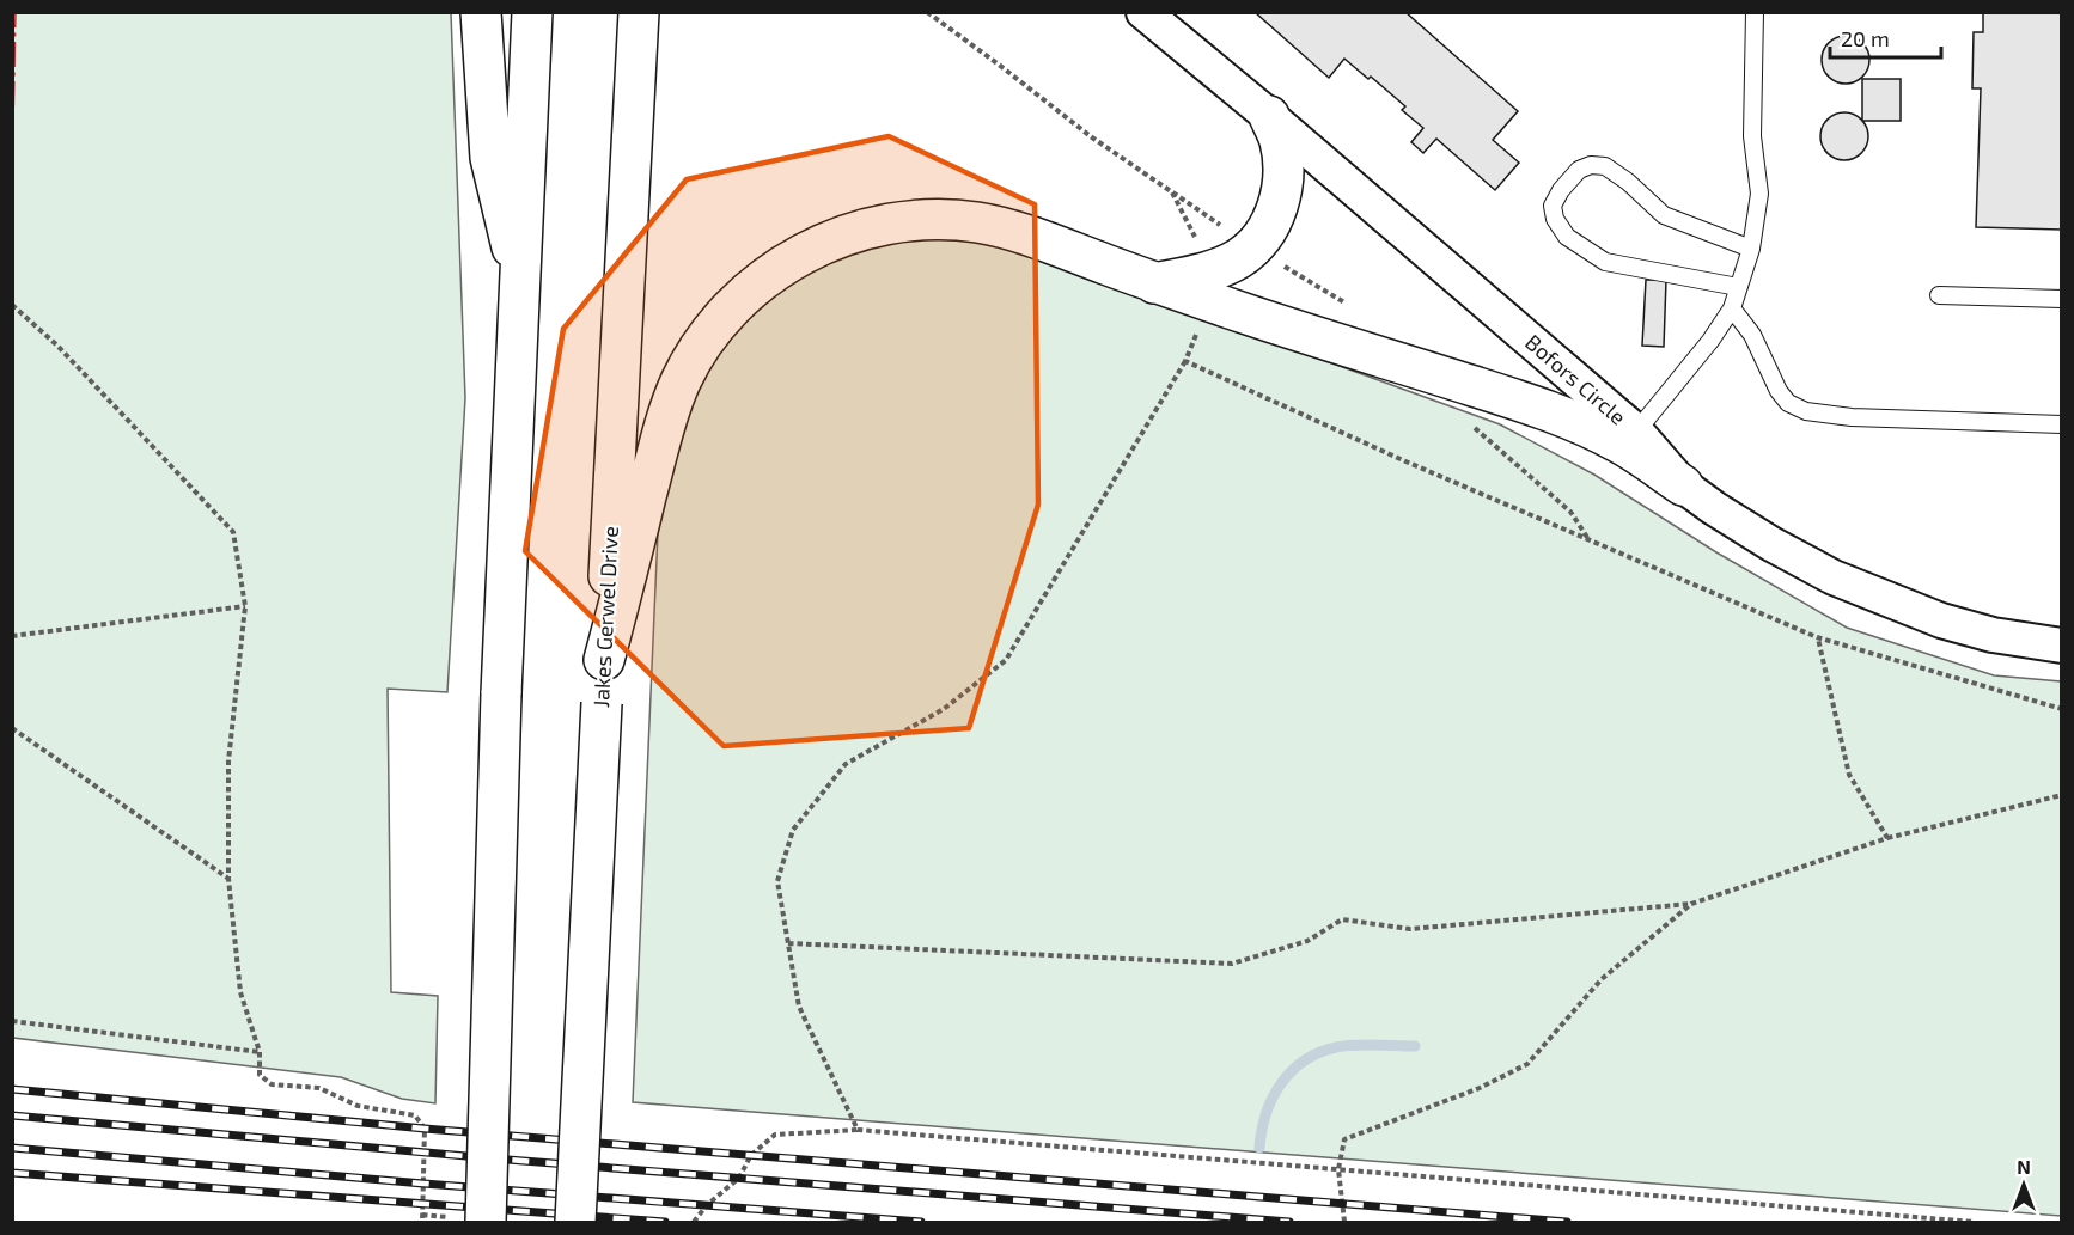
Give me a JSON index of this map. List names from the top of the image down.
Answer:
{
  "streets": {
    "highway": ["Jakes Gerwel Drive"],
    "street": ["Bofors Circle"]
  },
  "scale_bar": "20 m",
  "north": "top"
}
